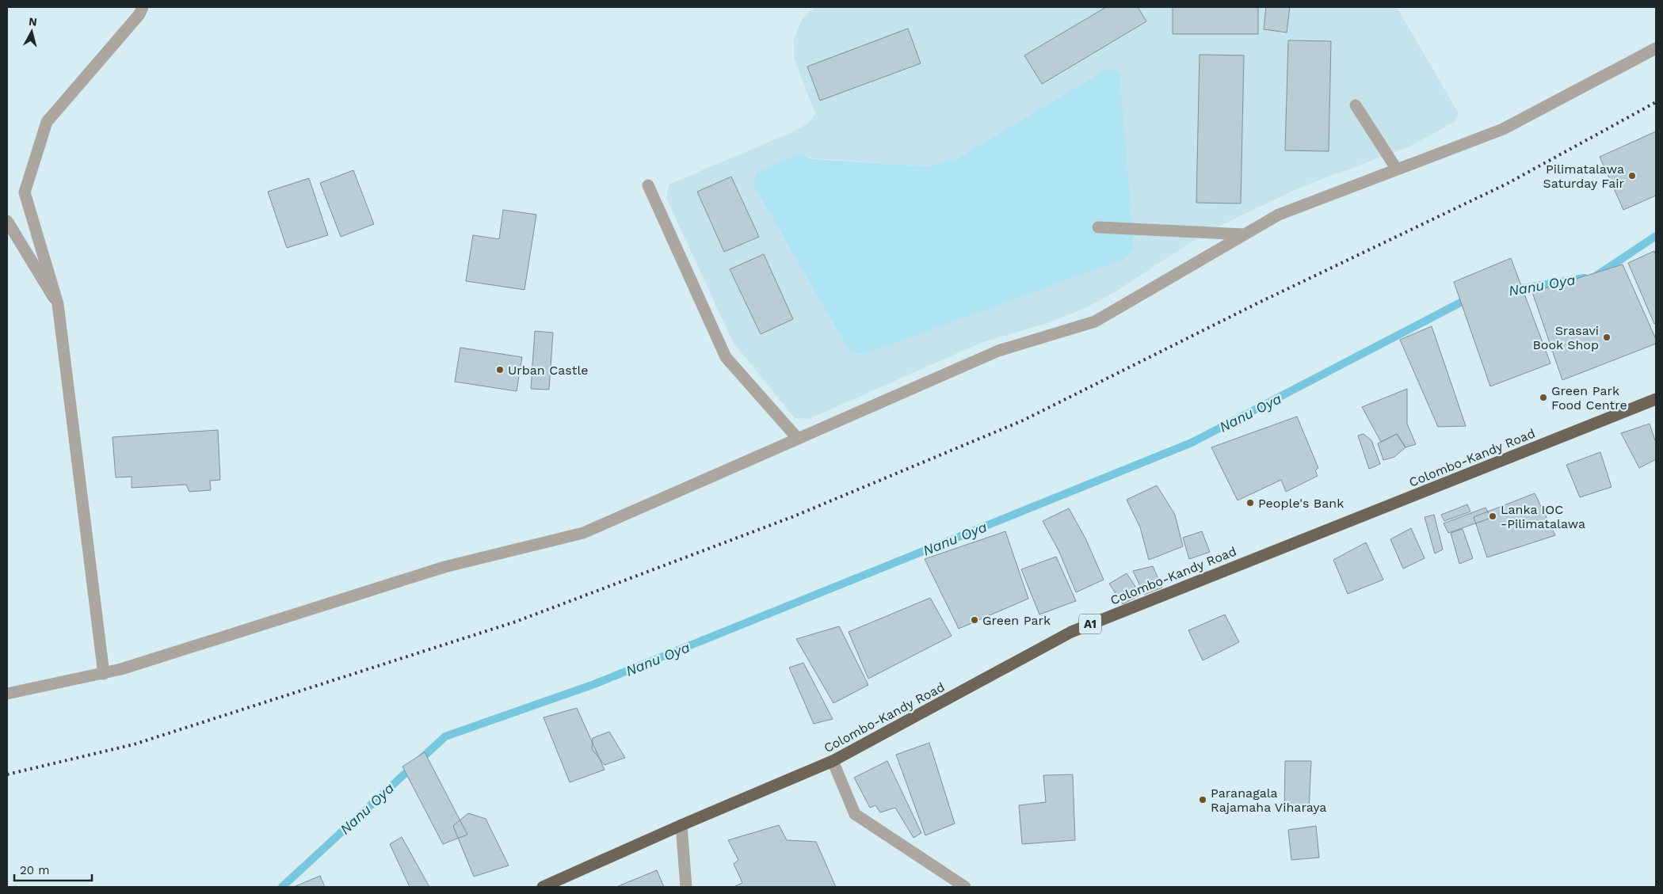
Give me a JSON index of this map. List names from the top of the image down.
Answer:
{
  "streets": {
    "highway": ["Colombo-Kandy Road", "A1"]
  },
  "water": ["Nanu Oya"],
  "places": [
    "Pilimatalawa Saturday Fair",
    "Srasavi Book Shop",
    "Urban Castle",
    "Green Park Food Centre",
    "People's Bank",
    "Lanka IOC -Pilimatalawa",
    "Green Park",
    "Paranagala Rajamaha Viharaya"
  ],
  "scale_bar": "20 m",
  "north": "top"
}
